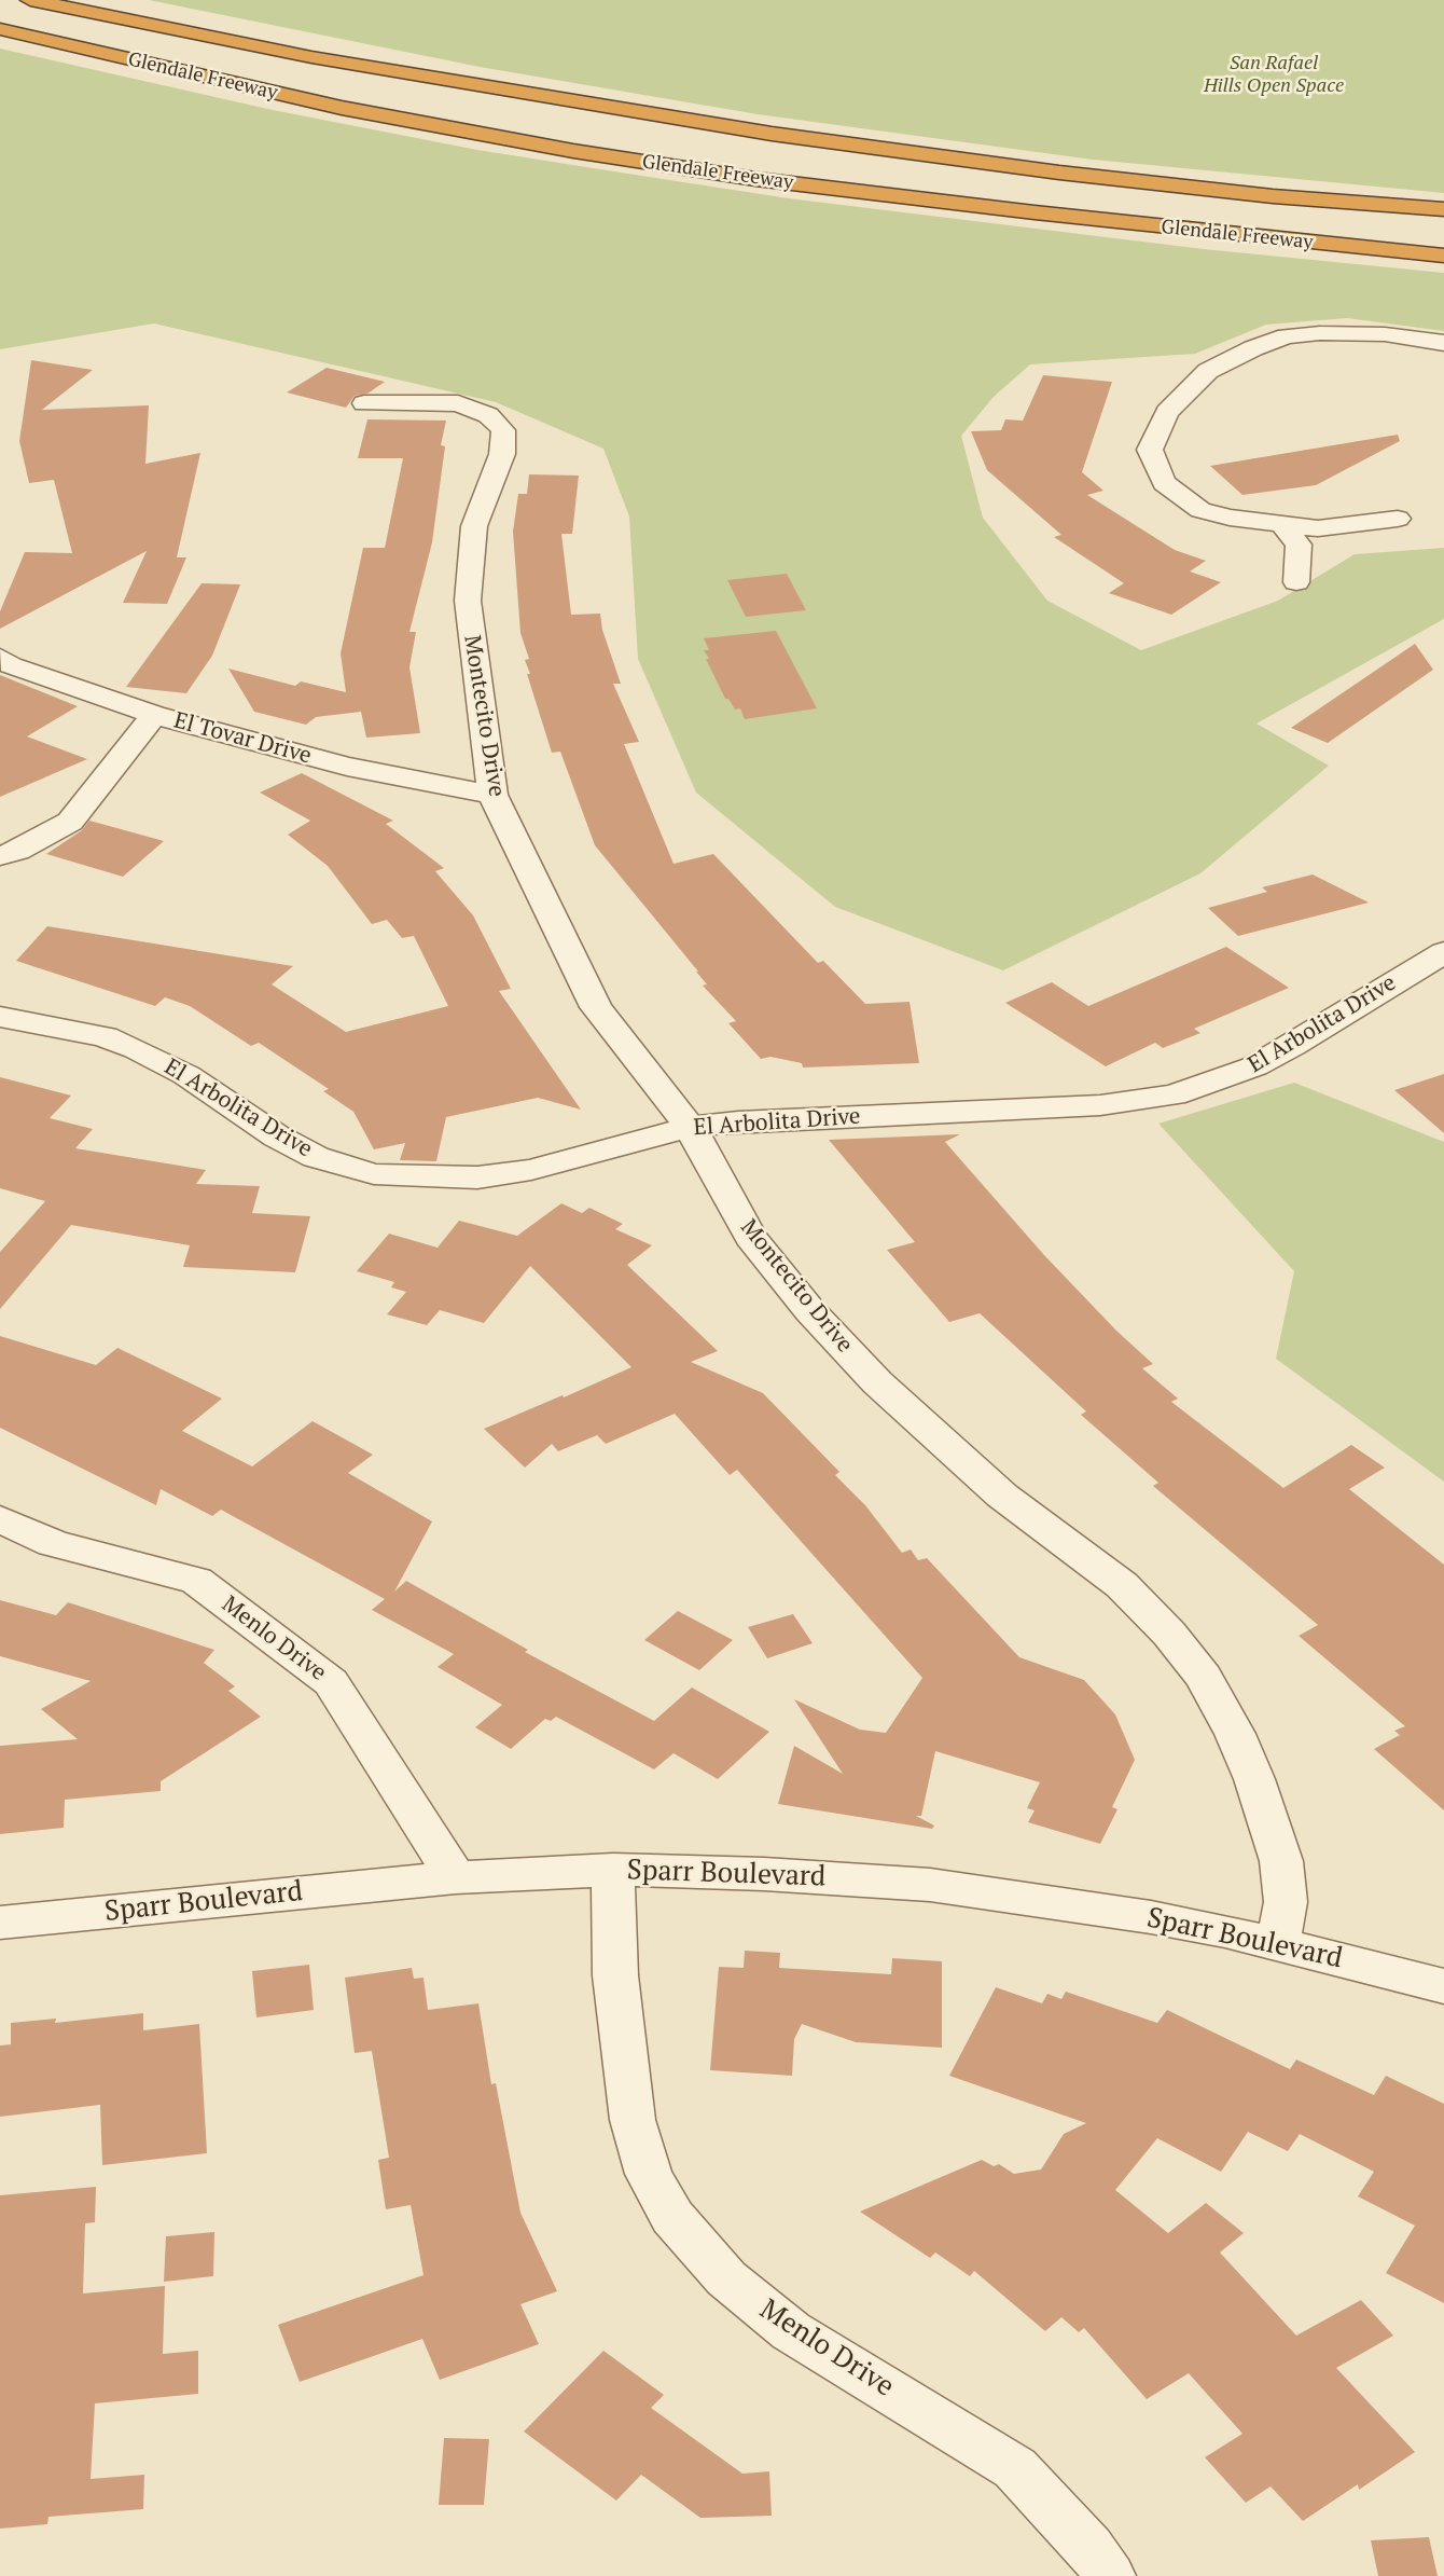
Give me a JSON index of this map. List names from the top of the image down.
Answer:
{
  "streets": {
    "highway": ["Glendale Freeway"],
    "street": [
      "Montecito Drive",
      "El Tovar Drive",
      "El Arbolita Drive",
      "Menlo Drive",
      "Sparr Boulevard"
    ]
  },
  "crossings": [
    ["Montecito Drive", "El Tovar Drive"],
    ["Montecito Drive", "El Arbolita Drive"],
    ["Montecito Drive", "Sparr Boulevard"],
    ["Menlo Drive", "Sparr Boulevard"]
  ],
  "parks": ["San Rafael Hills Open Space"]
}
